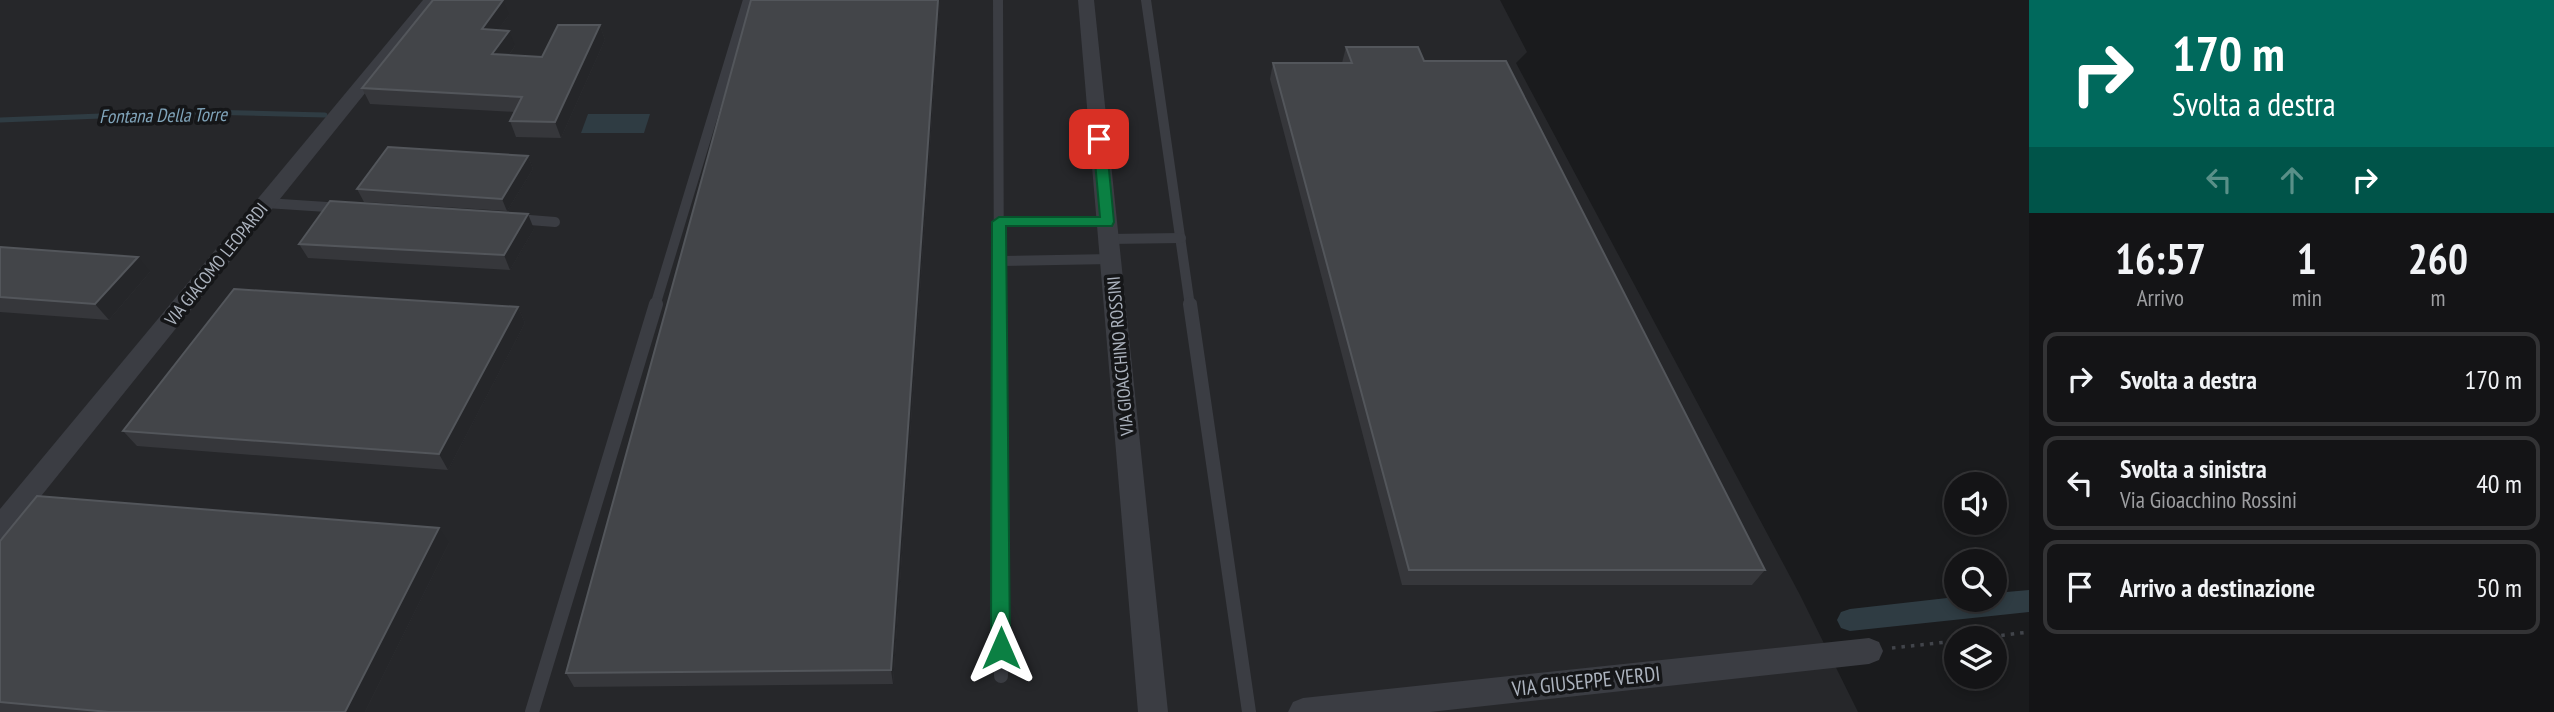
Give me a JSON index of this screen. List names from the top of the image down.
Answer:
{
  "streets": {
    "street": ["VIA GIACOMO LEOPARDI", "VIA GIOACCHINO ROSSINI", "VIA GIUSEPPE VERDI"]
  },
  "water": ["Fontana Della Torre"],
  "page": {
    "turn": ["170 m", "Svolta a destra"],
    "eta": [
      "16:57",
      "Arrivo",
      "1",
      "min",
      "260",
      "m"
    ],
    "list": [
      {
        "name": "Svolta a destra",
        "value": "170 m"
      },
      {
        "name": "Svolta a sinistra",
        "note": "Via Gioacchino Rossini",
        "value": "40 m"
      },
      {
        "name": "Arrivo a destinazione",
        "value": "50 m"
      }
    ]
  }
}
